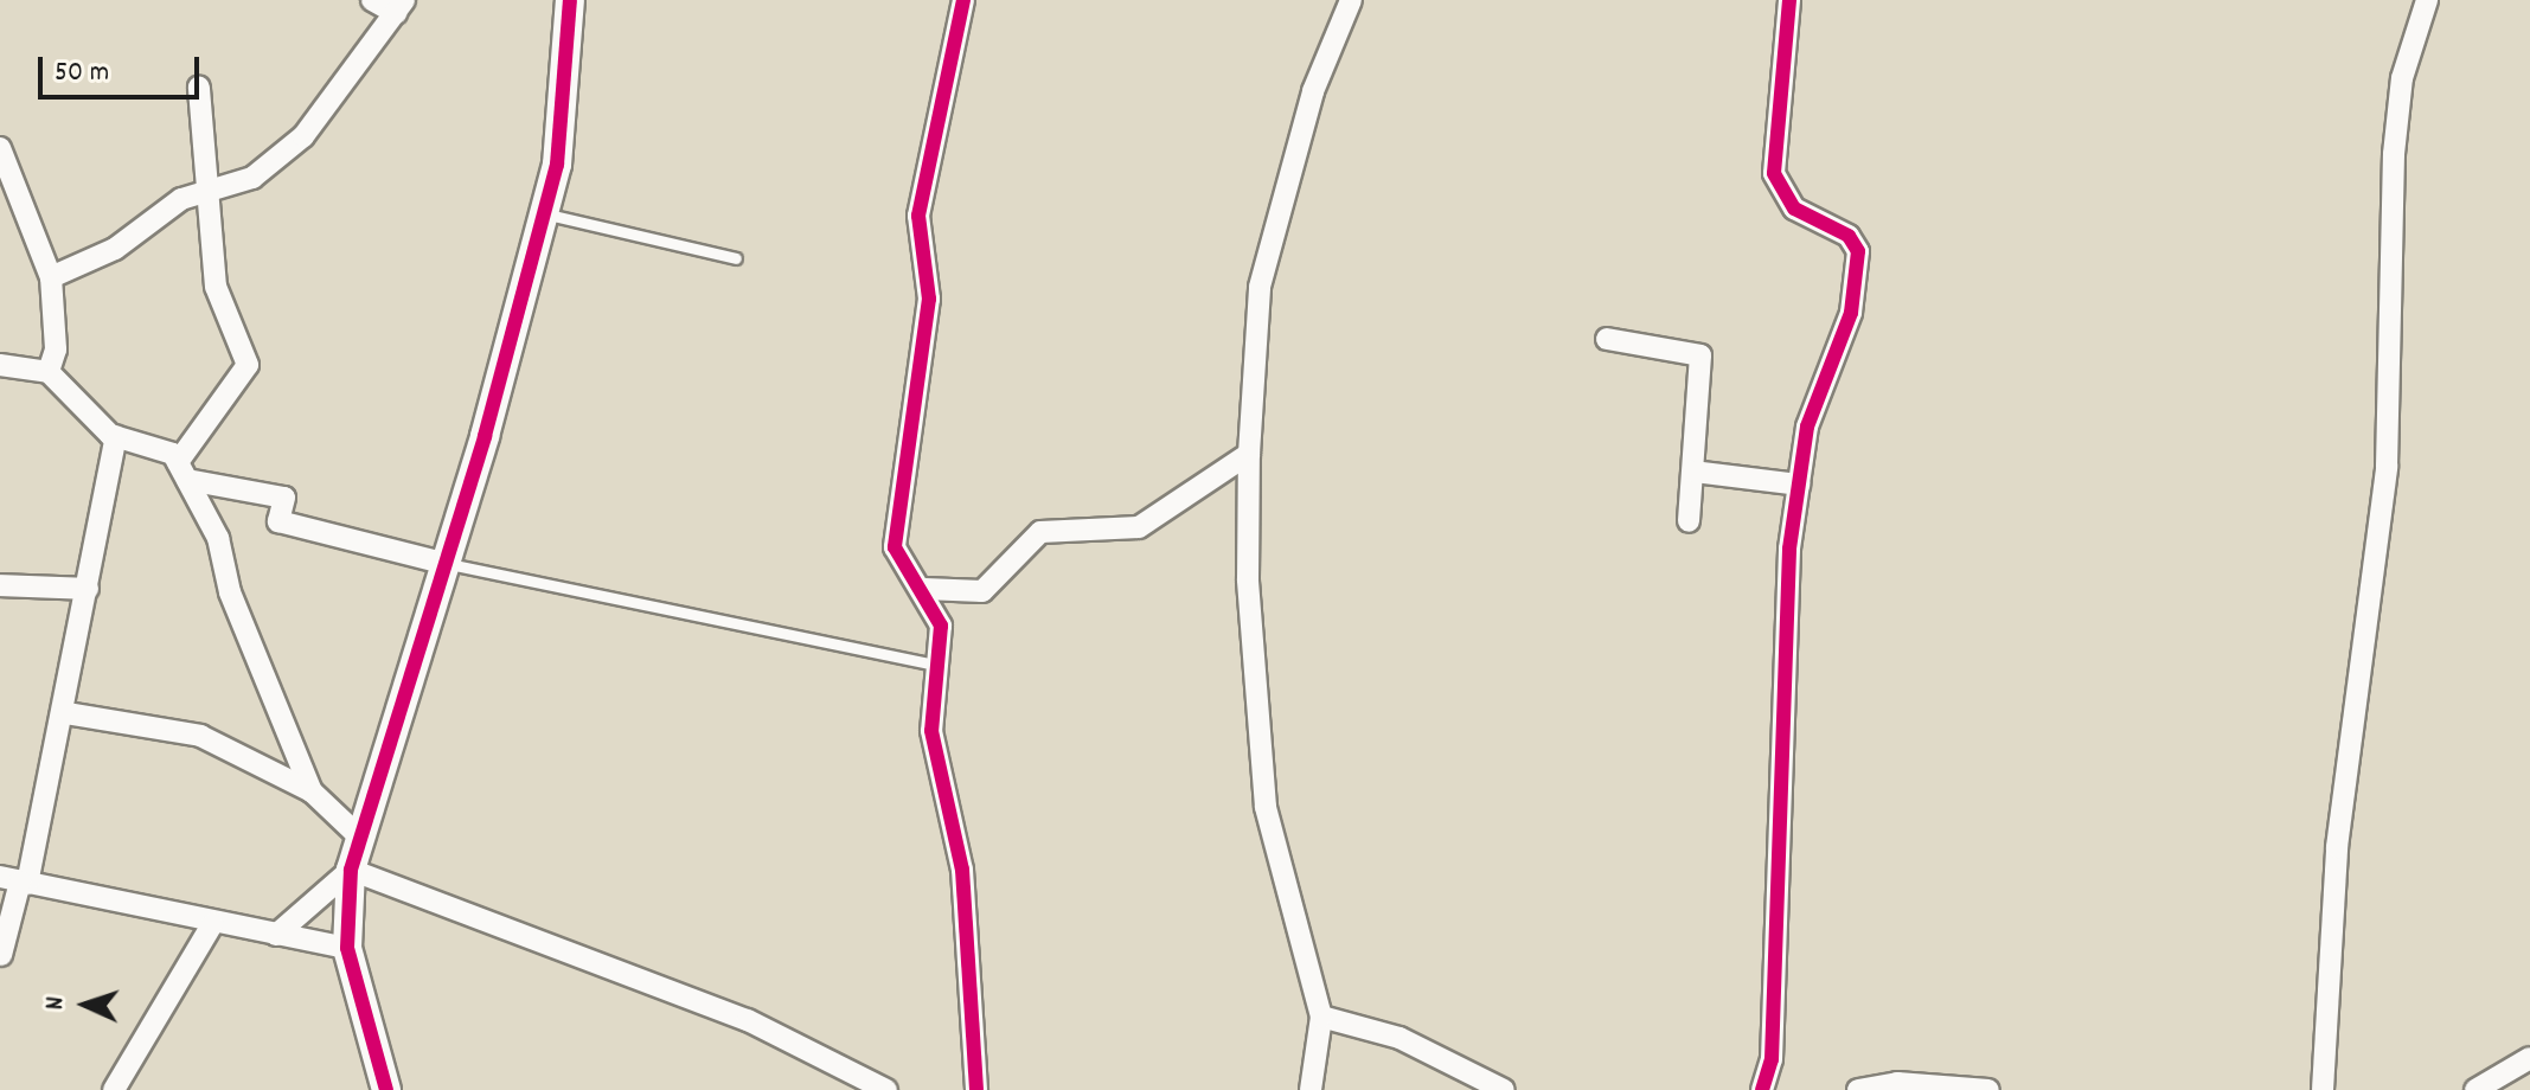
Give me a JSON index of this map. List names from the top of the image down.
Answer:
{
  "scale_bar": "50 m",
  "north": "left"
}
